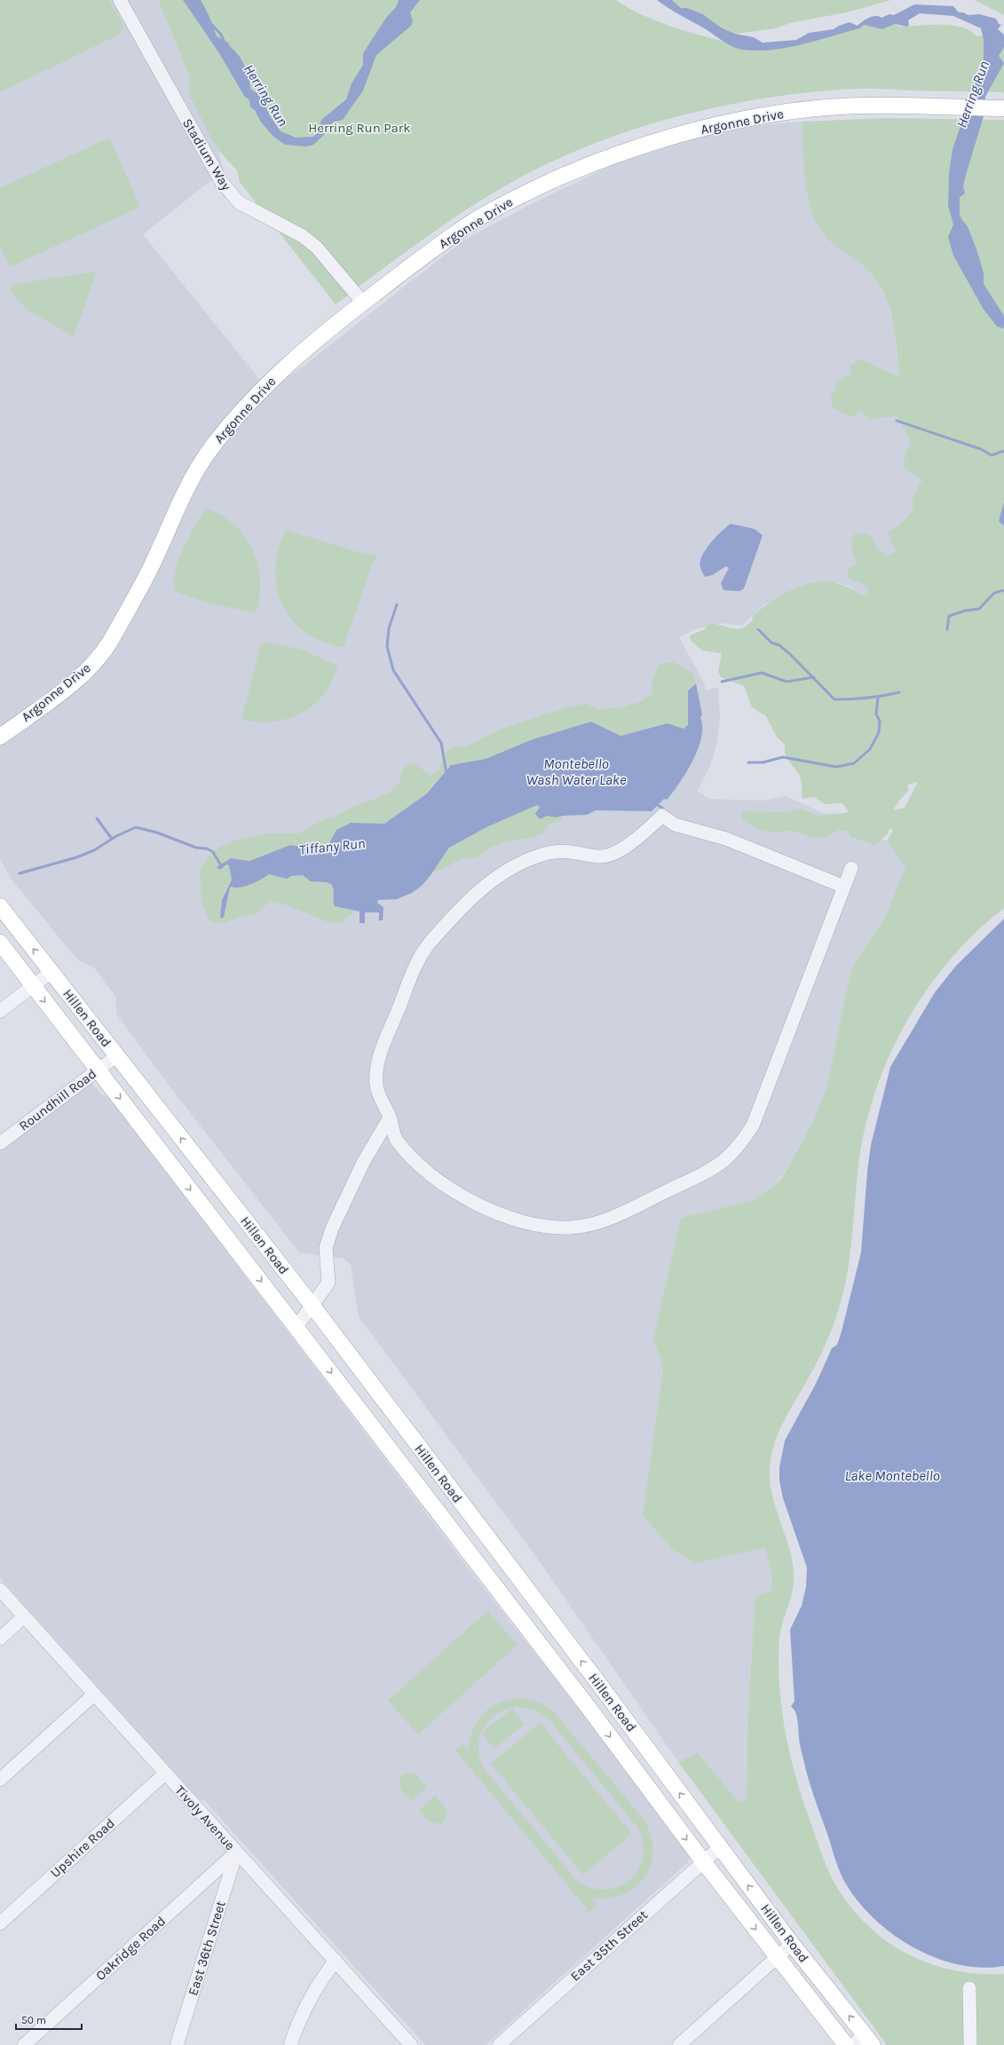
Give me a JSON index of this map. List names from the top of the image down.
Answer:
{
  "streets": {
    "main road": ["Argonne Drive", "Hillen Road"],
    "street": [
      "Stadium Way",
      "Roundhill Road",
      "Tivoly Avenue",
      "Upshire Road",
      "East 35th Street",
      "Oakridge Road",
      "East 36th Street"
    ]
  },
  "crossings": [
    ["Argonne Drive", "Stadium Way"],
    ["Hillen Road", "Roundhill Road"],
    ["Hillen Road", "East 35th Street"],
    ["Tivoly Avenue", "Upshire Road"],
    ["Tivoly Avenue", "Oakridge Road"],
    ["Tivoly Avenue", "East 36th Street"],
    ["Oakridge Road", "East 36th Street"]
  ],
  "water": [
    "Herring Run",
    "Montebello Wash Water Lake",
    "Tiffany Run",
    "Lake Montebello"
  ],
  "parks": ["Herring Run Park"],
  "scale_bar": "50 m"
}
